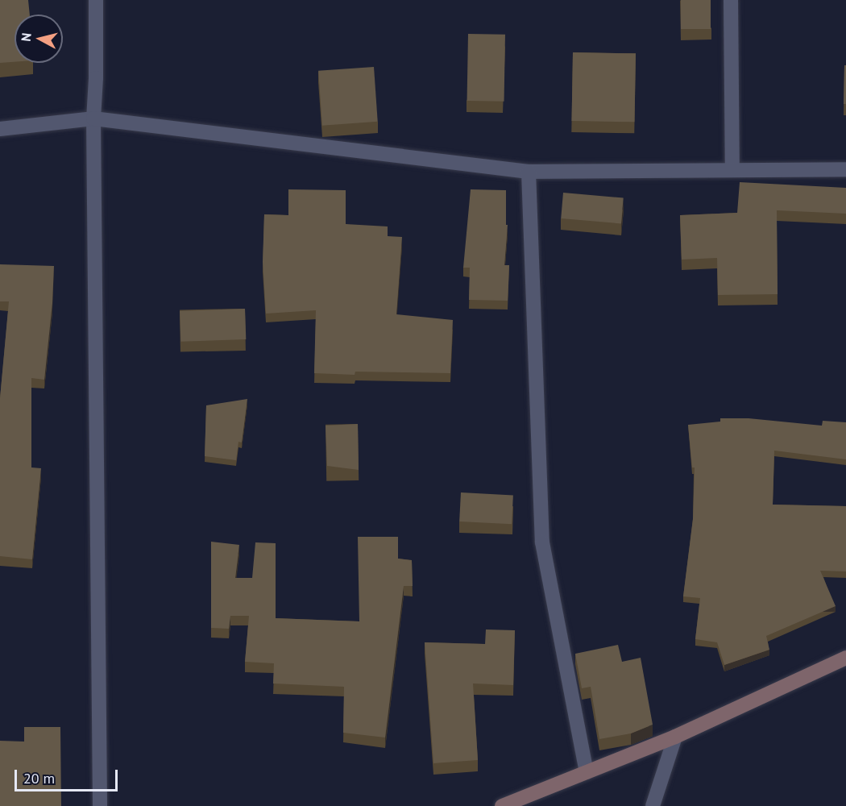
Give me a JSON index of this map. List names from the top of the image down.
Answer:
{
  "scale_bar": "20 m",
  "north": "left"
}
